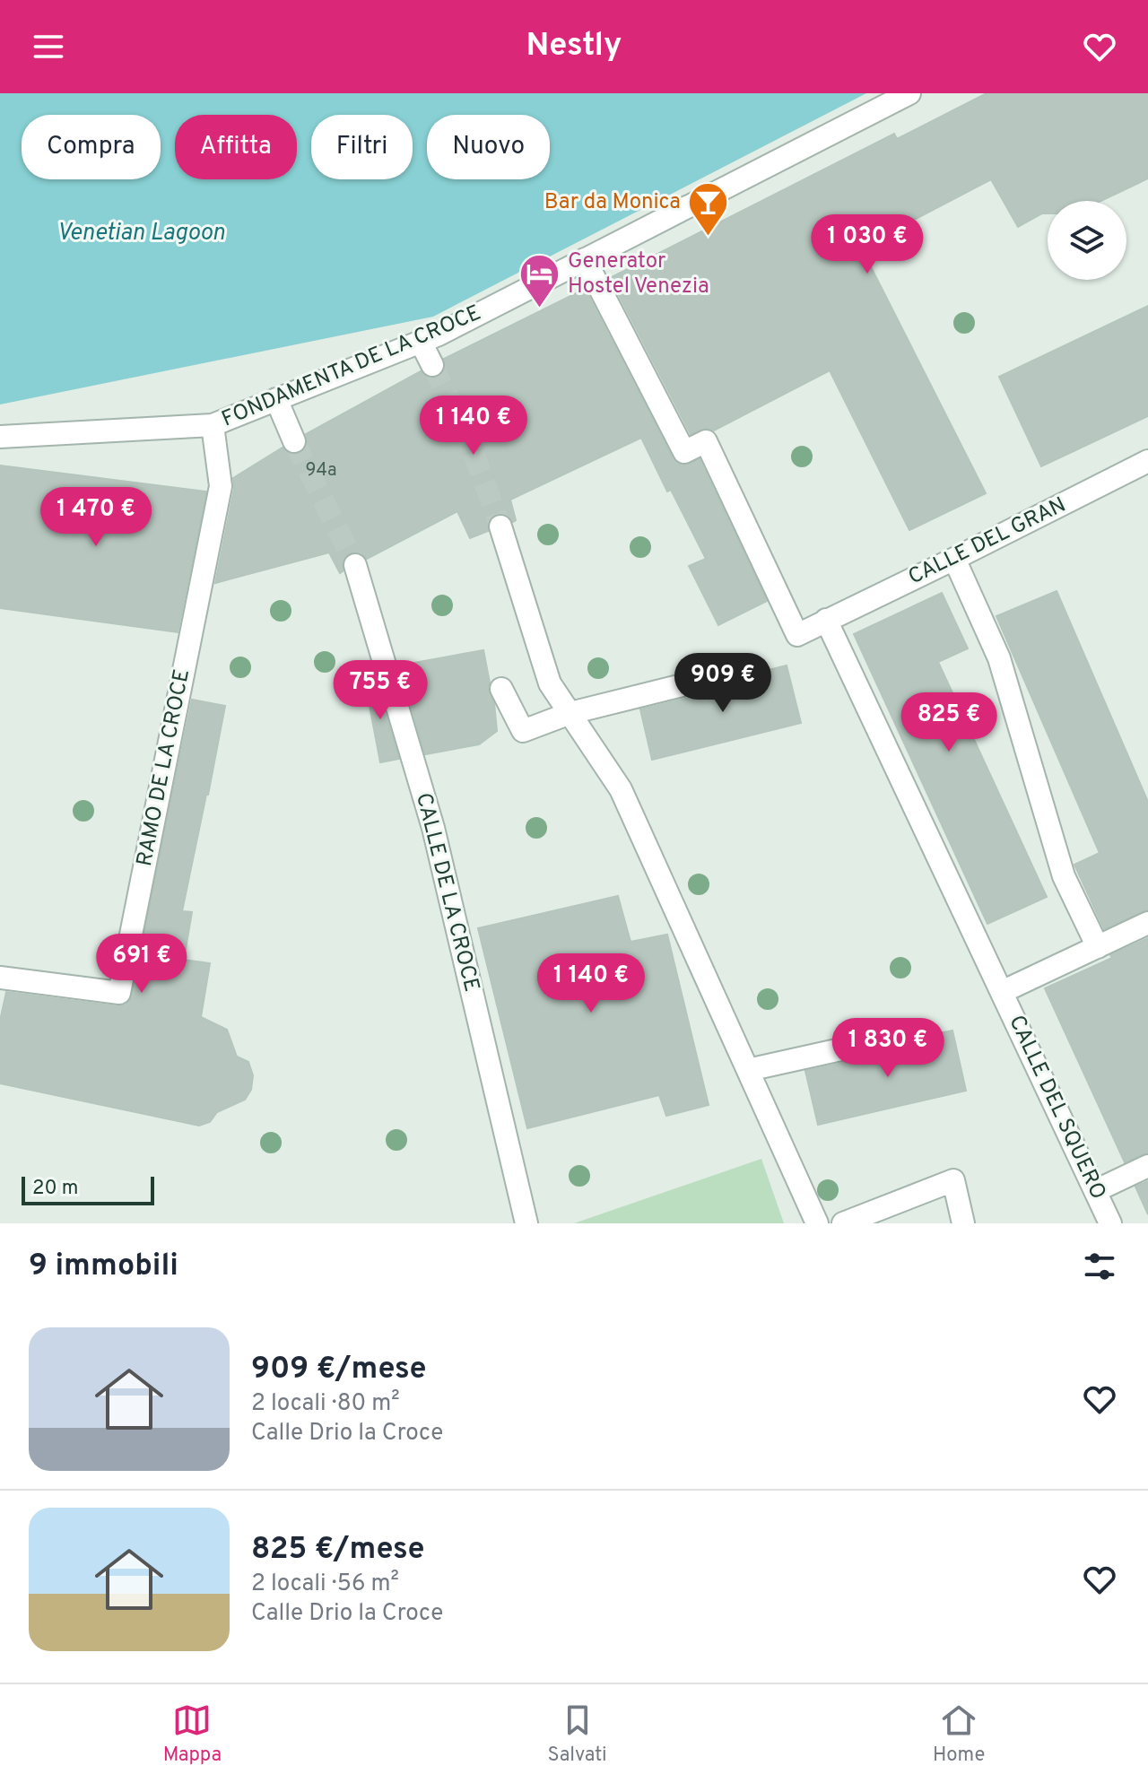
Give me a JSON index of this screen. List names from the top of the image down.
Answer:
{
  "streets": {
    "street": [
      "FONDAMENTA DE LA CROCE",
      "CALLE DEL GRAN",
      "RAMO DE LA CROCE",
      "CALLE DE LA CROCE",
      "CALLE DEL SQUERO"
    ]
  },
  "crossings": [
    ["FONDAMENTA DE LA CROCE", "CALLE DEL GRAN"],
    ["FONDAMENTA DE LA CROCE", "RAMO DE LA CROCE"],
    ["CALLE DEL GRAN", "CALLE DEL SQUERO"]
  ],
  "water": ["Venetian Lagoon"],
  "places": {
    "bar": ["Bar da Monica"],
    "hotel": ["Generator Hostel Venezia"]
  },
  "house_numbers": ["94a"],
  "scale_bar": "20 m",
  "page": {
    "header": "Nestly",
    "chip": [
      "Compra",
      "Affitta",
      "Filtri",
      "Nuovo"
    ],
    "price": [
      "1 030 €",
      "1 140 €",
      "1 470 €",
      "909 €",
      "755 €",
      "825 €",
      "691 €",
      "1 140 €",
      "1 830 €"
    ],
    "scale": "20 m",
    "heading": "9 immobili",
    "list": [
      {
        "name": "909 €/mese",
        "note": "2 locali · 80 m² · Calle Drio la Croce"
      },
      {
        "name": "825 €/mese",
        "note": "2 locali · 56 m² · Calle Drio la Croce"
      }
    ],
    "tabs": ["Mappa", "Salvati", "Home"]
  }
}
